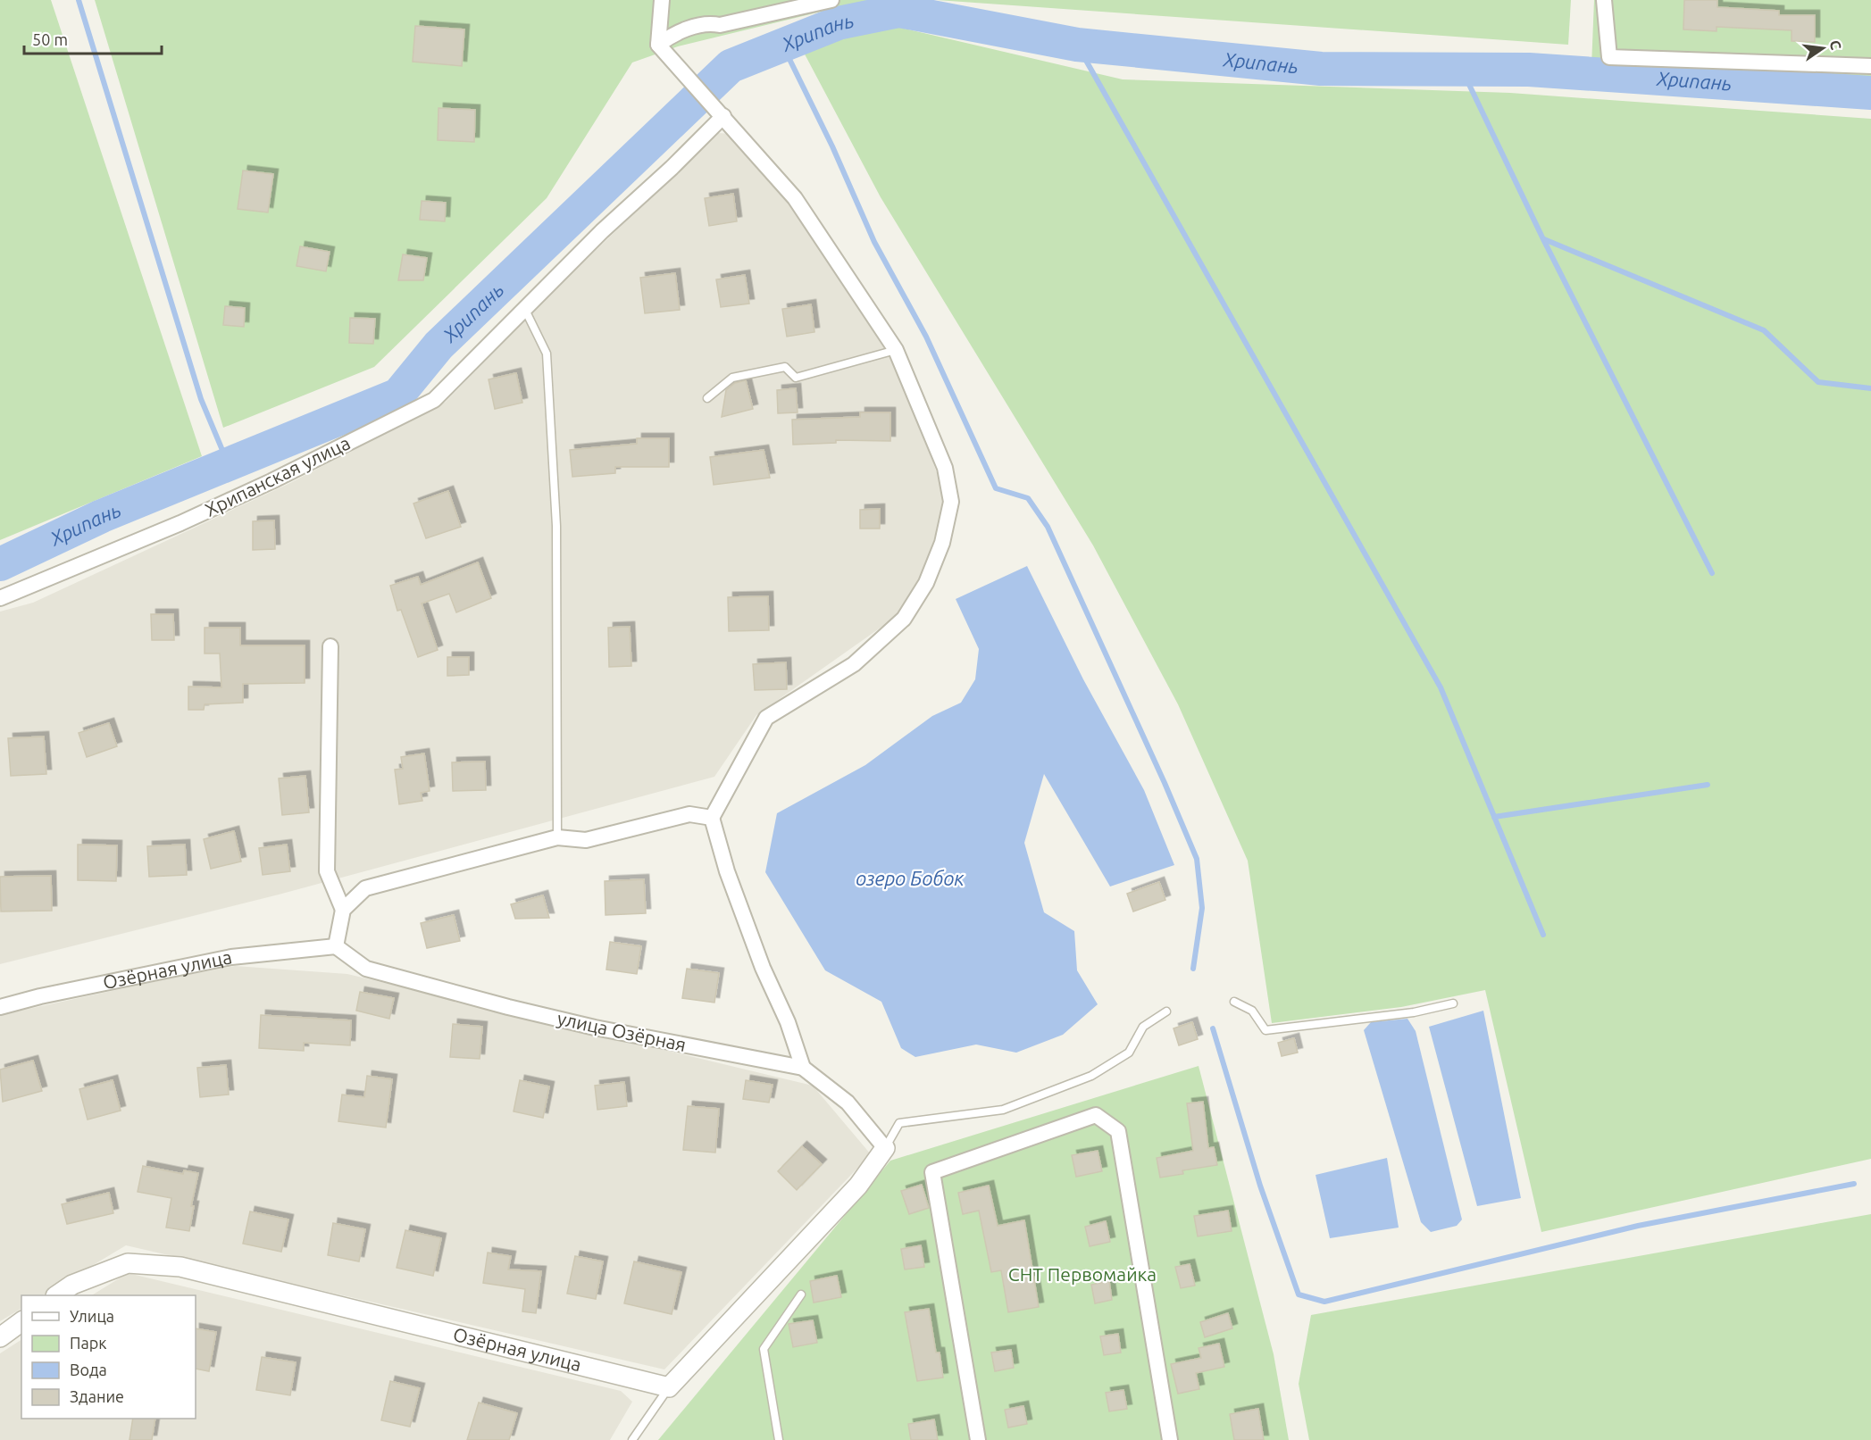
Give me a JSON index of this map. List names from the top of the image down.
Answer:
{
  "streets": {
    "street": ["Хрипанская улица", "Озёрная улица", "улица Озёрная"]
  },
  "crossings": [
    ["Озёрная улица", "улица Озёрная"]
  ],
  "water": ["Хрипань", "озеро Бобок"],
  "parks": ["СНТ Первомайка"],
  "legend": [
    "Улица",
    "Парк",
    "Вода",
    "Здание"
  ],
  "scale_bar": "50 m",
  "north": "right"
}
